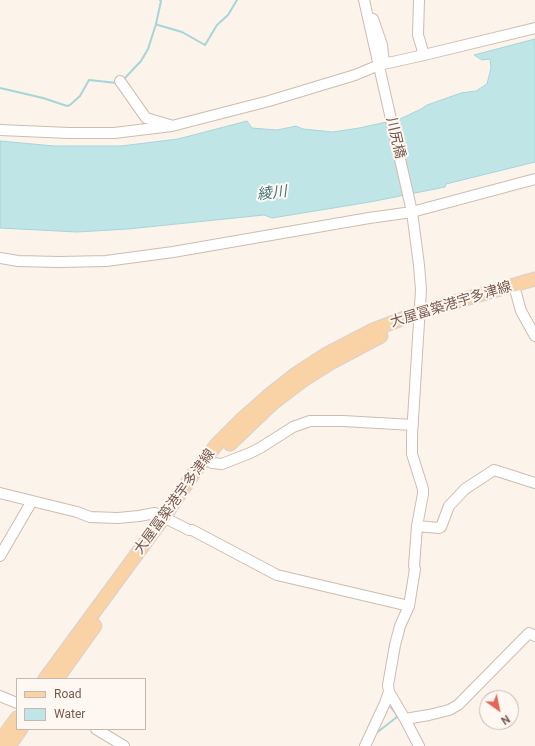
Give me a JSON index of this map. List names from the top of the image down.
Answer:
{
  "streets": {
    "main road": ["大屋冨築港宇多津線"],
    "street": ["川尻橋"]
  },
  "crossings": [
    ["川尻橋", "大屋冨築港宇多津線"]
  ],
  "water": ["綾川"],
  "legend": ["Road", "Water"],
  "north": "bottom right"
}
